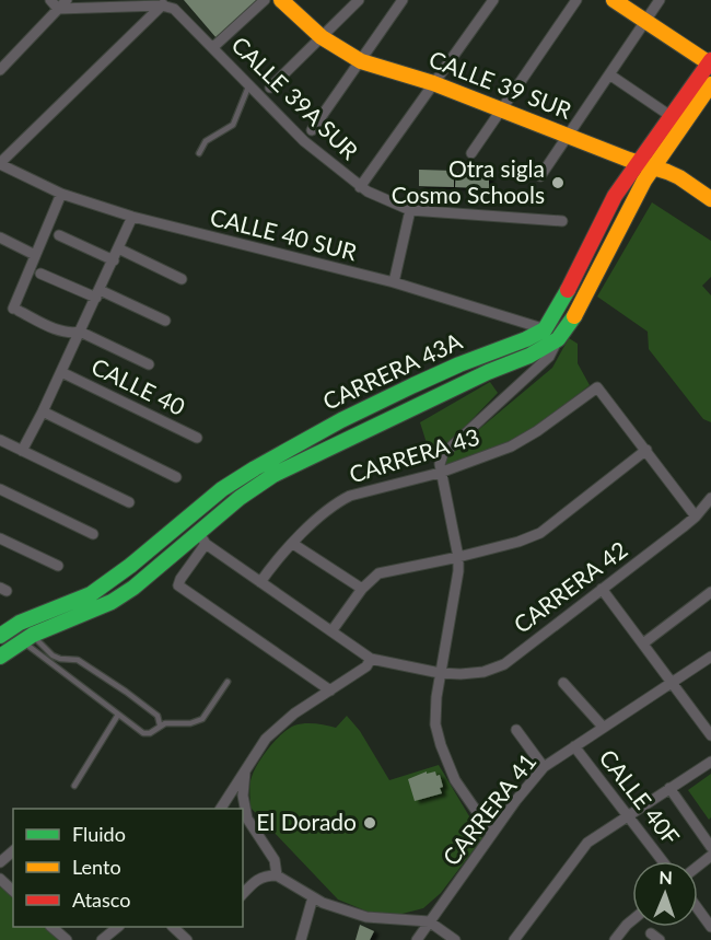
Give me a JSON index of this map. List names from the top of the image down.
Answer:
{
  "streets": {
    "main road": ["CALLE 39 SUR", "CARRERA 43A"],
    "street": [
      "CALLE 39A SUR",
      "CALLE 40 SUR",
      "CALLE 40",
      "CARRERA 43",
      "CARRERA 42",
      "CALLE 40F",
      "CARRERA 41"
    ]
  },
  "crossings": [
    ["CALLE 39 SUR", "CARRERA 43A"],
    ["CALLE 40 SUR", "CARRERA 43A"],
    ["CARRERA 43A", "CARRERA 43"],
    ["CALLE 40F", "CARRERA 41"]
  ],
  "places": ["Otra sigla Cosmo Schools", "El Dorado"],
  "legend": ["Fluido", "Lento", "Atasco"],
  "north": "top"
}
